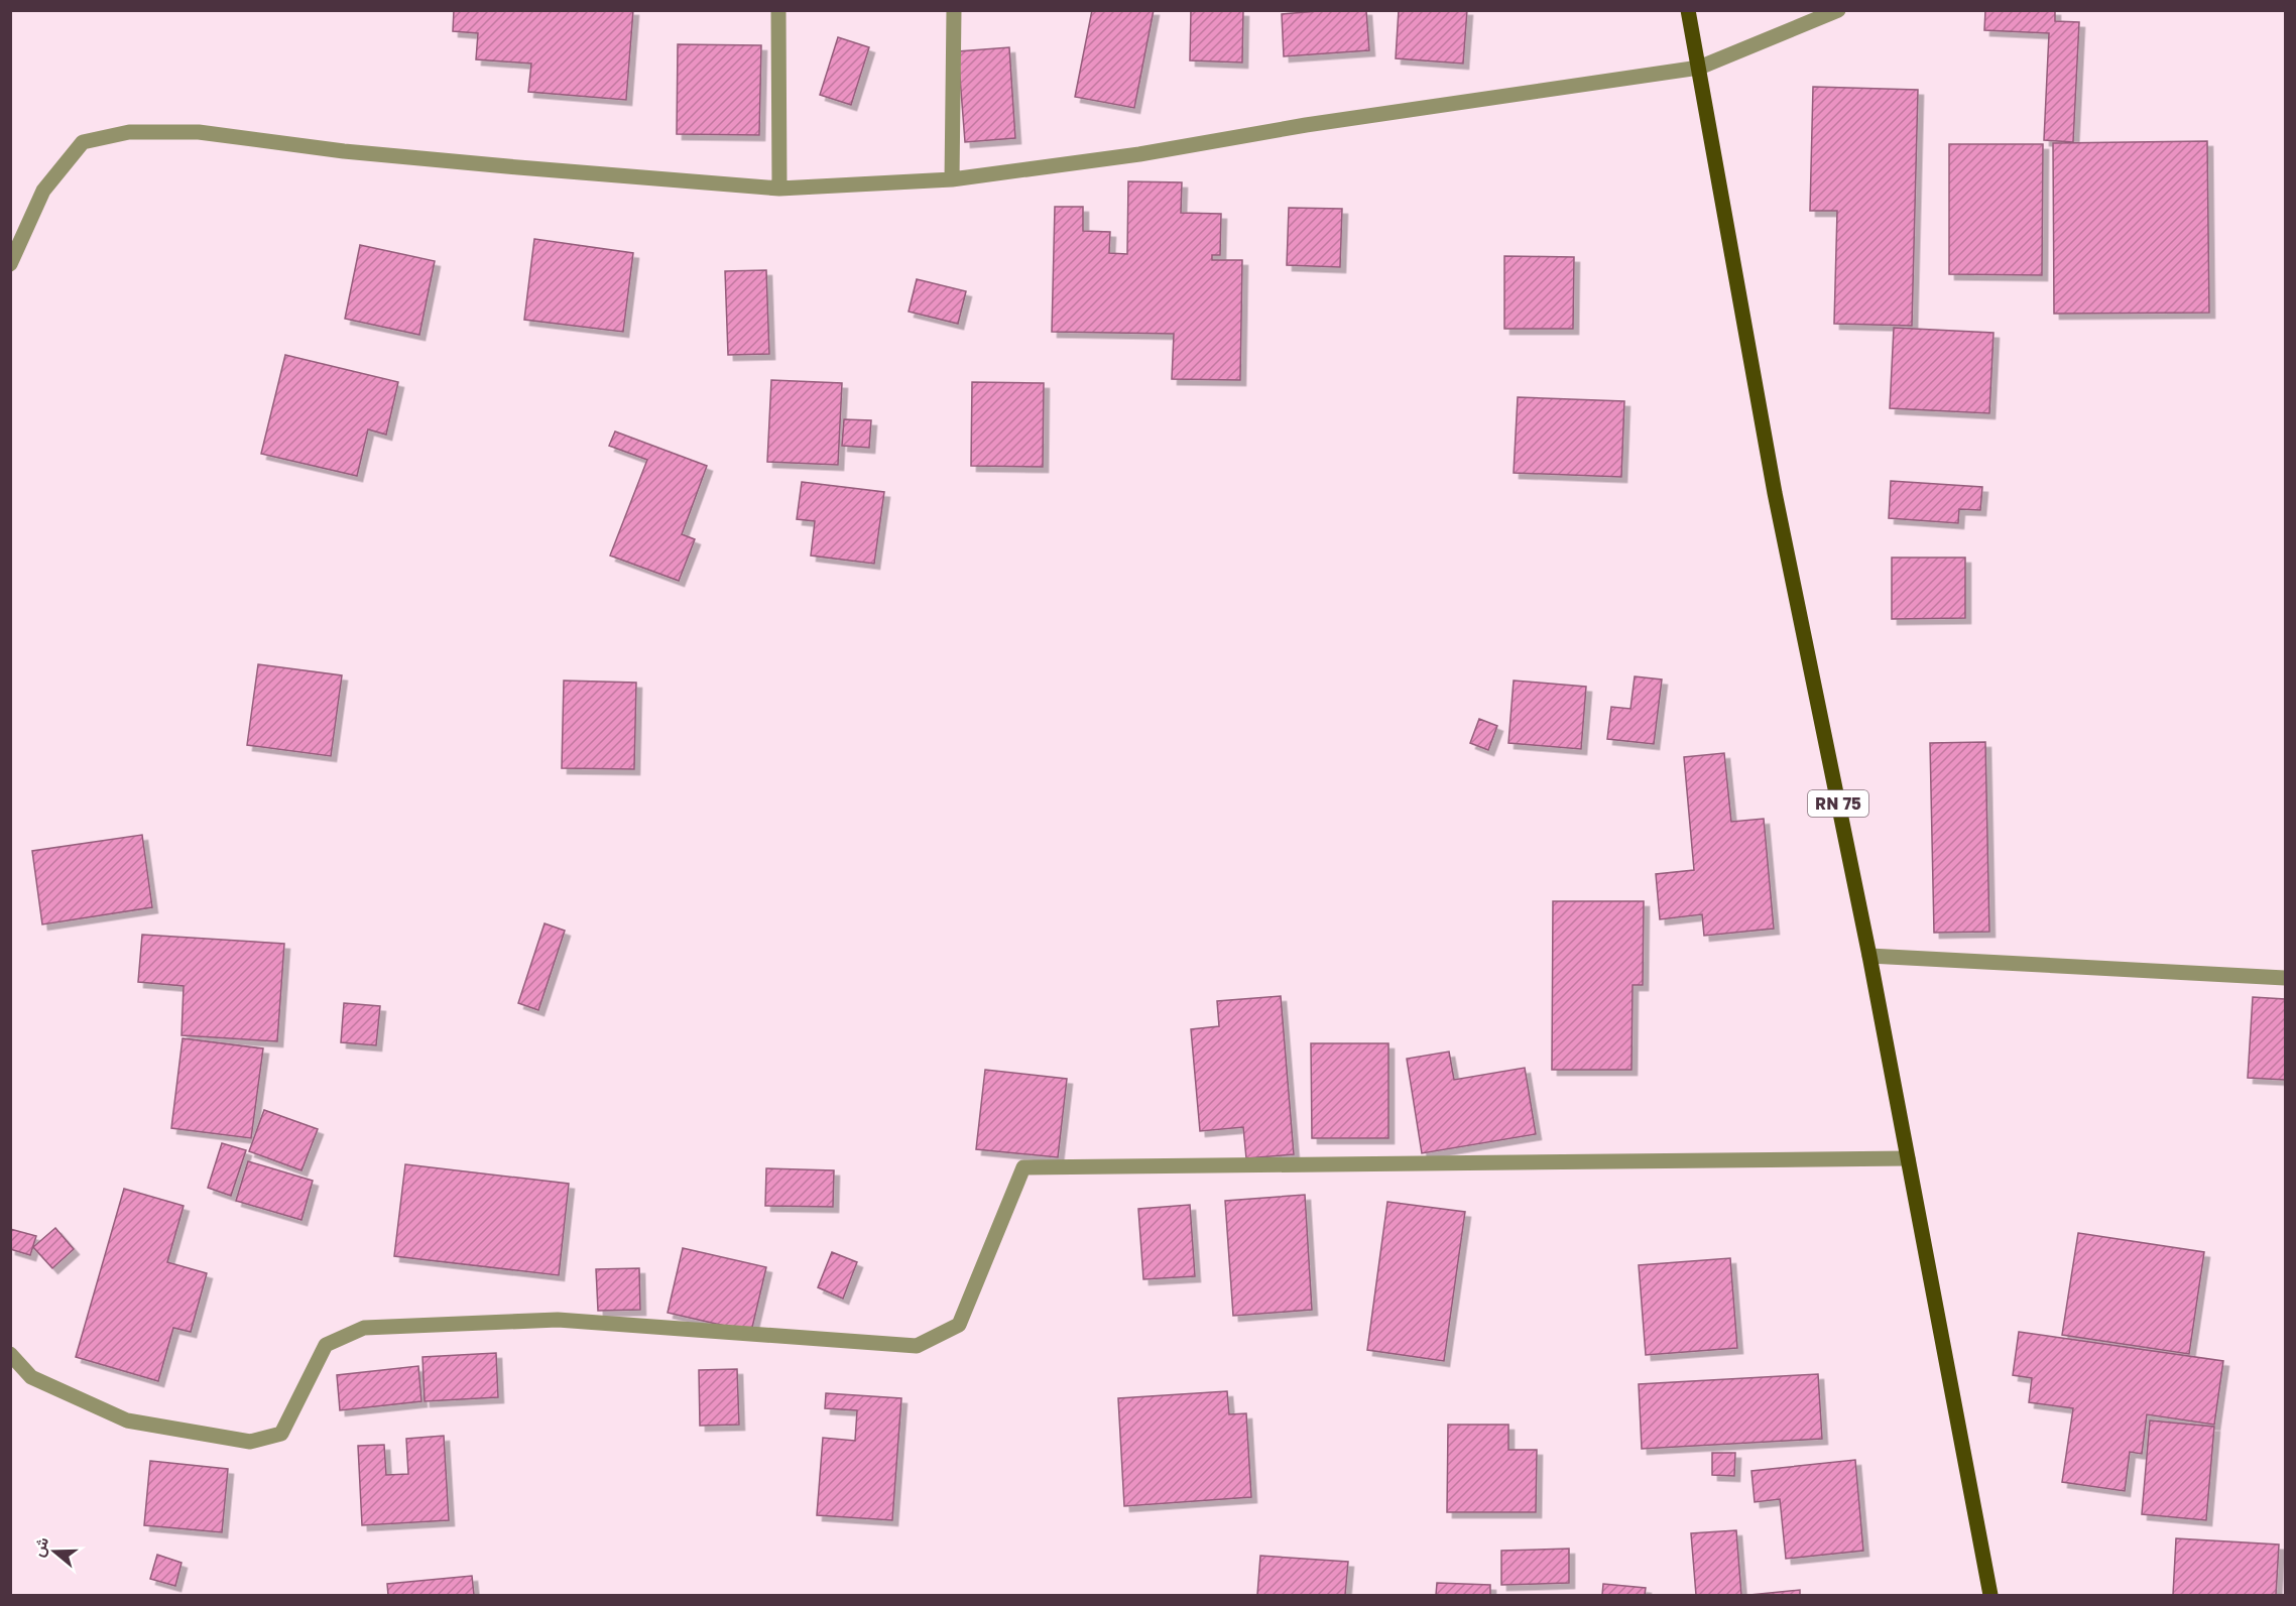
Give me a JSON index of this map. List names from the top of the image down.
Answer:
{
  "streets": {
    "main road": ["RN 75"]
  },
  "north": "left"
}
